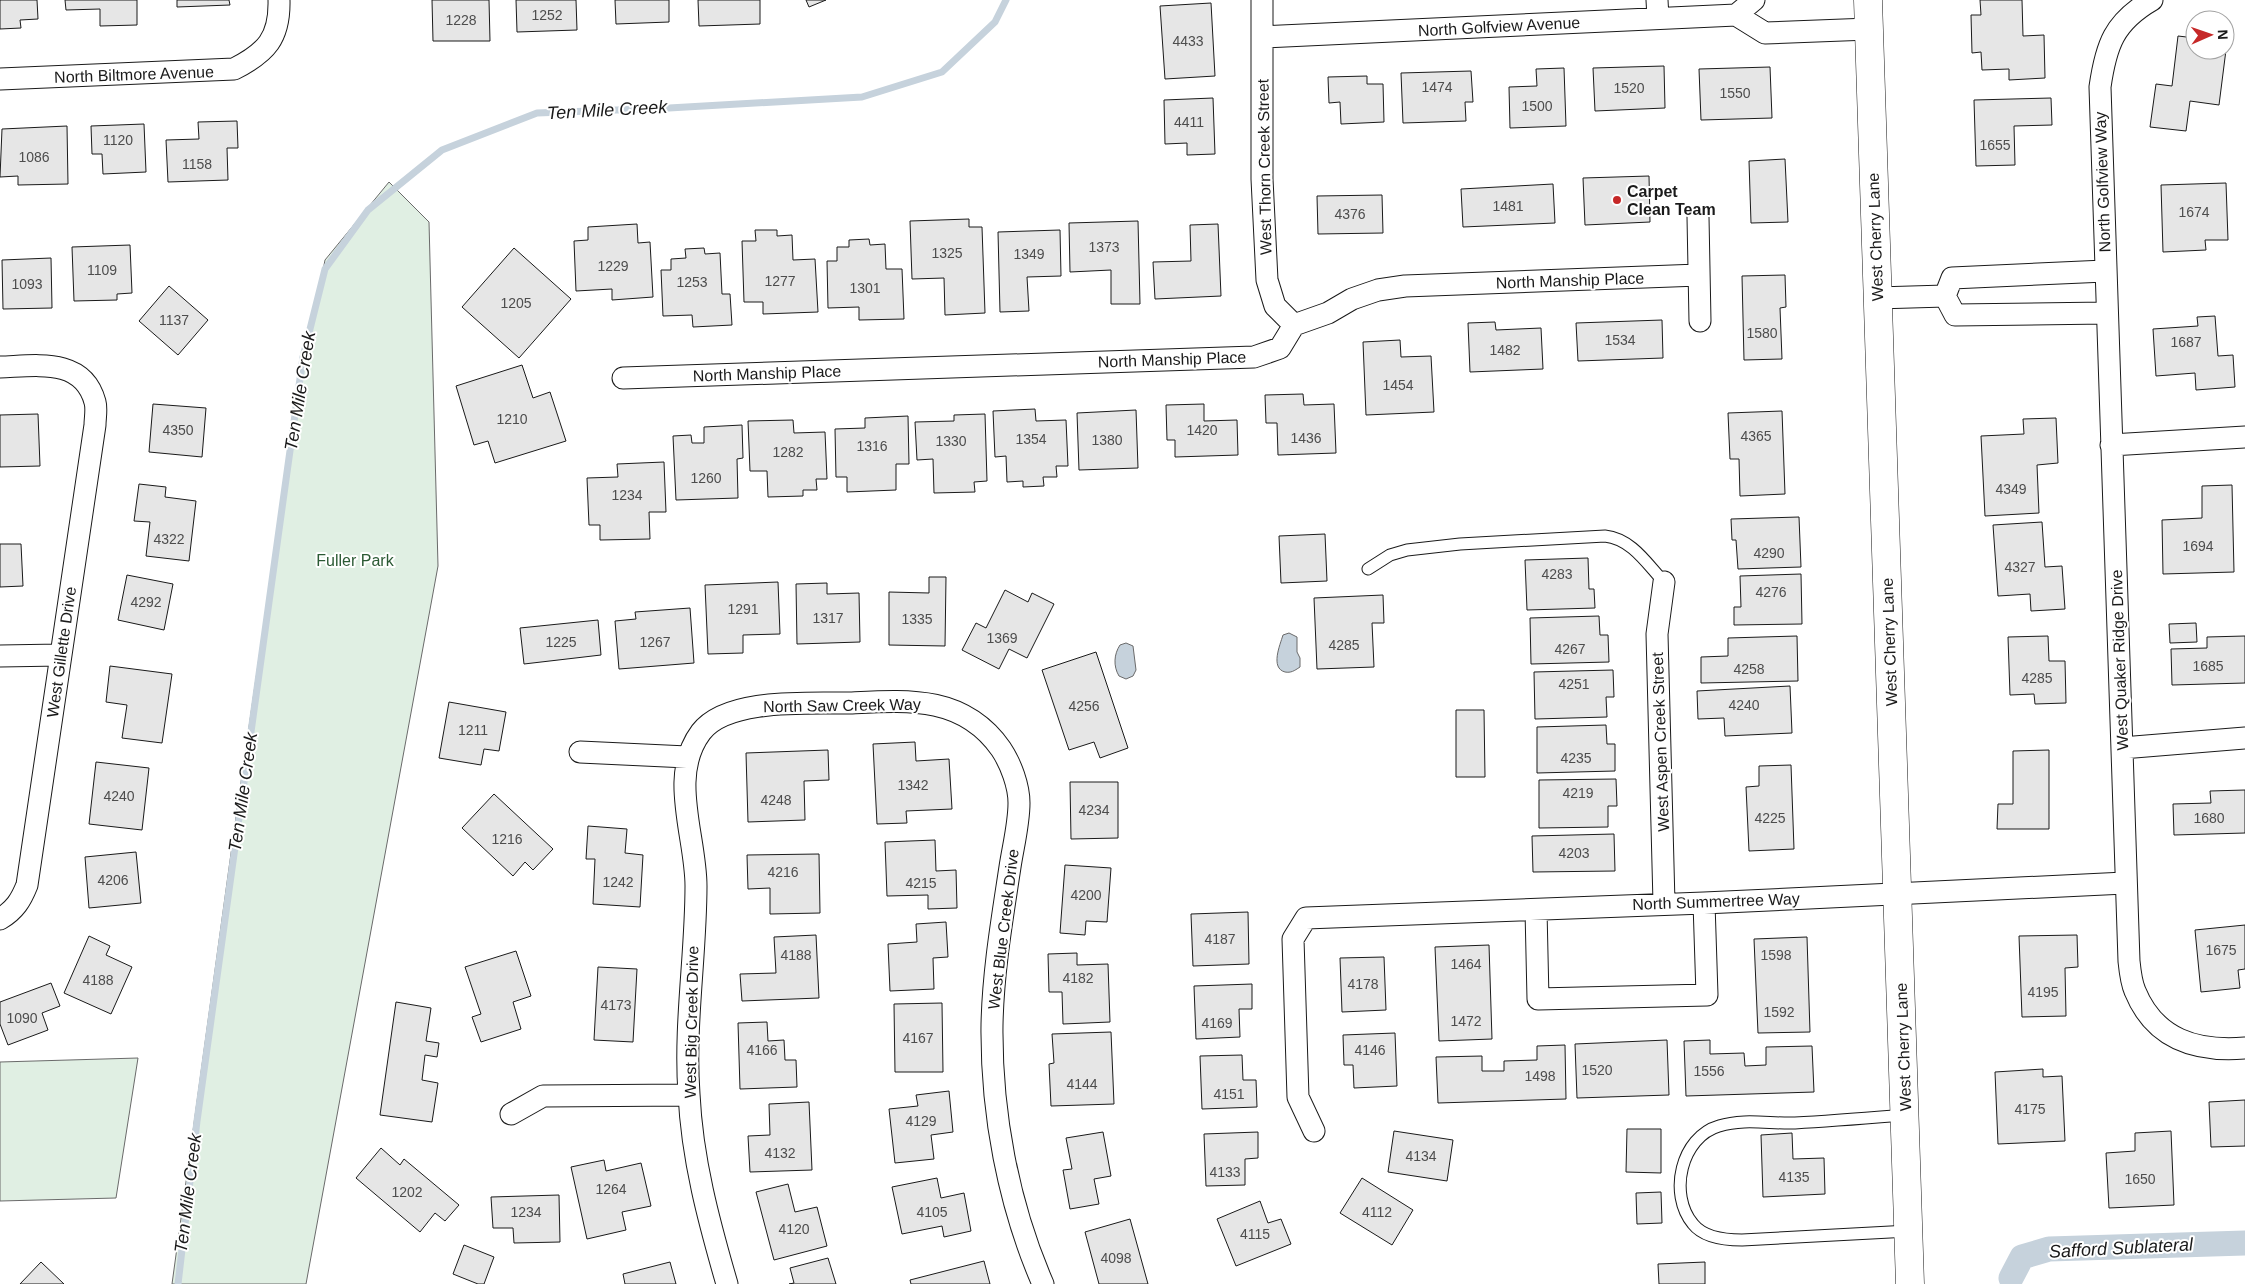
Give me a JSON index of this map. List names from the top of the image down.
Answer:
{
  "streets": {
    "main road": ["West Cherry Lane"],
    "street": [
      "North Golfview Avenue",
      "North Biltmore Avenue",
      "West Thorn Creek Street",
      "North Golfview Way",
      "North Manship Place",
      "West Gillette Drive",
      "West Quaker Ridge Drive",
      "North Saw Creek Way",
      "West Aspen Creek Street",
      "North Summertree Way",
      "West Blue Creek Drive",
      "West Big Creek Drive"
    ]
  },
  "crossings": [
    ["North Golfview Avenue", "West Thorn Creek Street"],
    ["West Thorn Creek Street", "North Manship Place"],
    ["North Golfview Way", "West Quaker Ridge Drive"],
    ["West Cherry Lane", "North Summertree Way"],
    ["West Quaker Ridge Drive", "North Summertree Way"],
    ["North Saw Creek Way", "West Blue Creek Drive"],
    ["North Saw Creek Way", "West Big Creek Drive"],
    ["West Aspen Creek Street", "North Summertree Way"]
  ],
  "water": ["Ten Mile Creek", "Safford Sublateral"],
  "parks": ["Fuller Park"],
  "places": ["Carpet Clean Team"],
  "house_numbers": [
    "1252",
    "1228",
    "4433",
    "1474",
    "1520",
    "1550",
    "1500",
    "4411",
    "1120",
    "1655",
    "1086",
    "1158",
    "1481",
    "1674",
    "4376",
    "1373",
    "1325",
    "1349",
    "1229",
    "1109",
    "1277",
    "1253",
    "1093",
    "1301",
    "1205",
    "1137",
    "1580",
    "1534",
    "1687",
    "1482",
    "1454",
    "1210",
    "4350",
    "1420",
    "4365",
    "1436",
    "1354",
    "1380",
    "1330",
    "1316",
    "1282",
    "1260",
    "4349",
    "1234",
    "4322",
    "1694",
    "4290",
    "4327",
    "4283",
    "4276",
    "4292",
    "1291",
    "1317",
    "1335",
    "1369",
    "1225",
    "1267",
    "4285",
    "4267",
    "1685",
    "4258",
    "4285",
    "4251",
    "4240",
    "4256",
    "1211",
    "4235",
    "1342",
    "4219",
    "4240",
    "4248",
    "4234",
    "4225",
    "1680",
    "1216",
    "4203",
    "4216",
    "4206",
    "1242",
    "4215",
    "4200",
    "4187",
    "1675",
    "4188",
    "1598",
    "1464",
    "4182",
    "4188",
    "4178",
    "4195",
    "4173",
    "1592",
    "1090",
    "1472",
    "4169",
    "4167",
    "4166",
    "4146",
    "1520",
    "1556",
    "1498",
    "4144",
    "4151",
    "4175",
    "4129",
    "4132",
    "4134",
    "4133",
    "4135",
    "1650",
    "1264",
    "1202",
    "1234",
    "4105",
    "4112",
    "4120",
    "4115",
    "4098"
  ],
  "north": "right"
}
